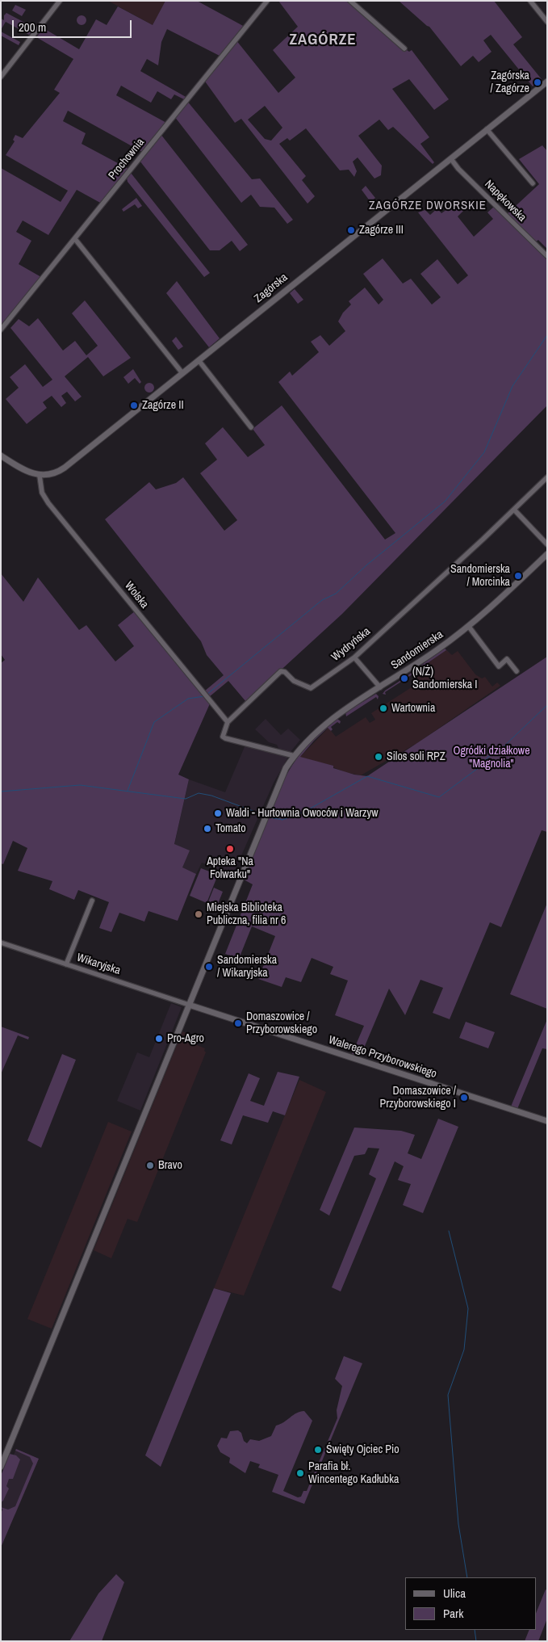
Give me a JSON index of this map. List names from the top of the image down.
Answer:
{
  "streets": {
    "street": [
      "Prochownia",
      "Napękowska",
      "Zagórska",
      "Wolska",
      "Wydryńska",
      "Sandomierska",
      "Wikaryjska",
      "Walerego Przyborowskiego"
    ]
  },
  "crossings": [
    ["Napękowska", "Zagórska"],
    ["Zagórska", "Wolska"],
    ["Wolska", "Wydryńska"],
    ["Sandomierska", "Wikaryjska"],
    ["Sandomierska", "Walerego Przyborowskiego"],
    ["Wikaryjska", "Walerego Przyborowskiego"]
  ],
  "districts": ["ZAGÓRZE", "ZAGÓRZE DWORSKIE"],
  "parks": ["Ogródki działkowe \"Magnolia\""],
  "places": [
    "Zagórska / Zagórze",
    "Zagórze III",
    "Zagórze II",
    "Sandomierska / Morcinka",
    "(N/Ż) Sandomierska I",
    "Wartownia",
    "Silos soli RPZ",
    "Waldi - Hurtownia Owoców i Warzyw",
    "Tomato",
    "Apteka \"Na Folwarku\"",
    "Miejska Biblioteka Publiczna, filia nr 6",
    "Sandomierska / Wikaryjska",
    "Domaszowice / Przyborowskiego",
    "Pro-Agro",
    "Domaszowice / Przyborowskiego I",
    "Bravo",
    "Święty Ojciec Pio",
    "Parafia bł. Wincentego Kadłubka"
  ],
  "legend": ["Ulica", "Park"],
  "scale_bar": "200 m"
}
